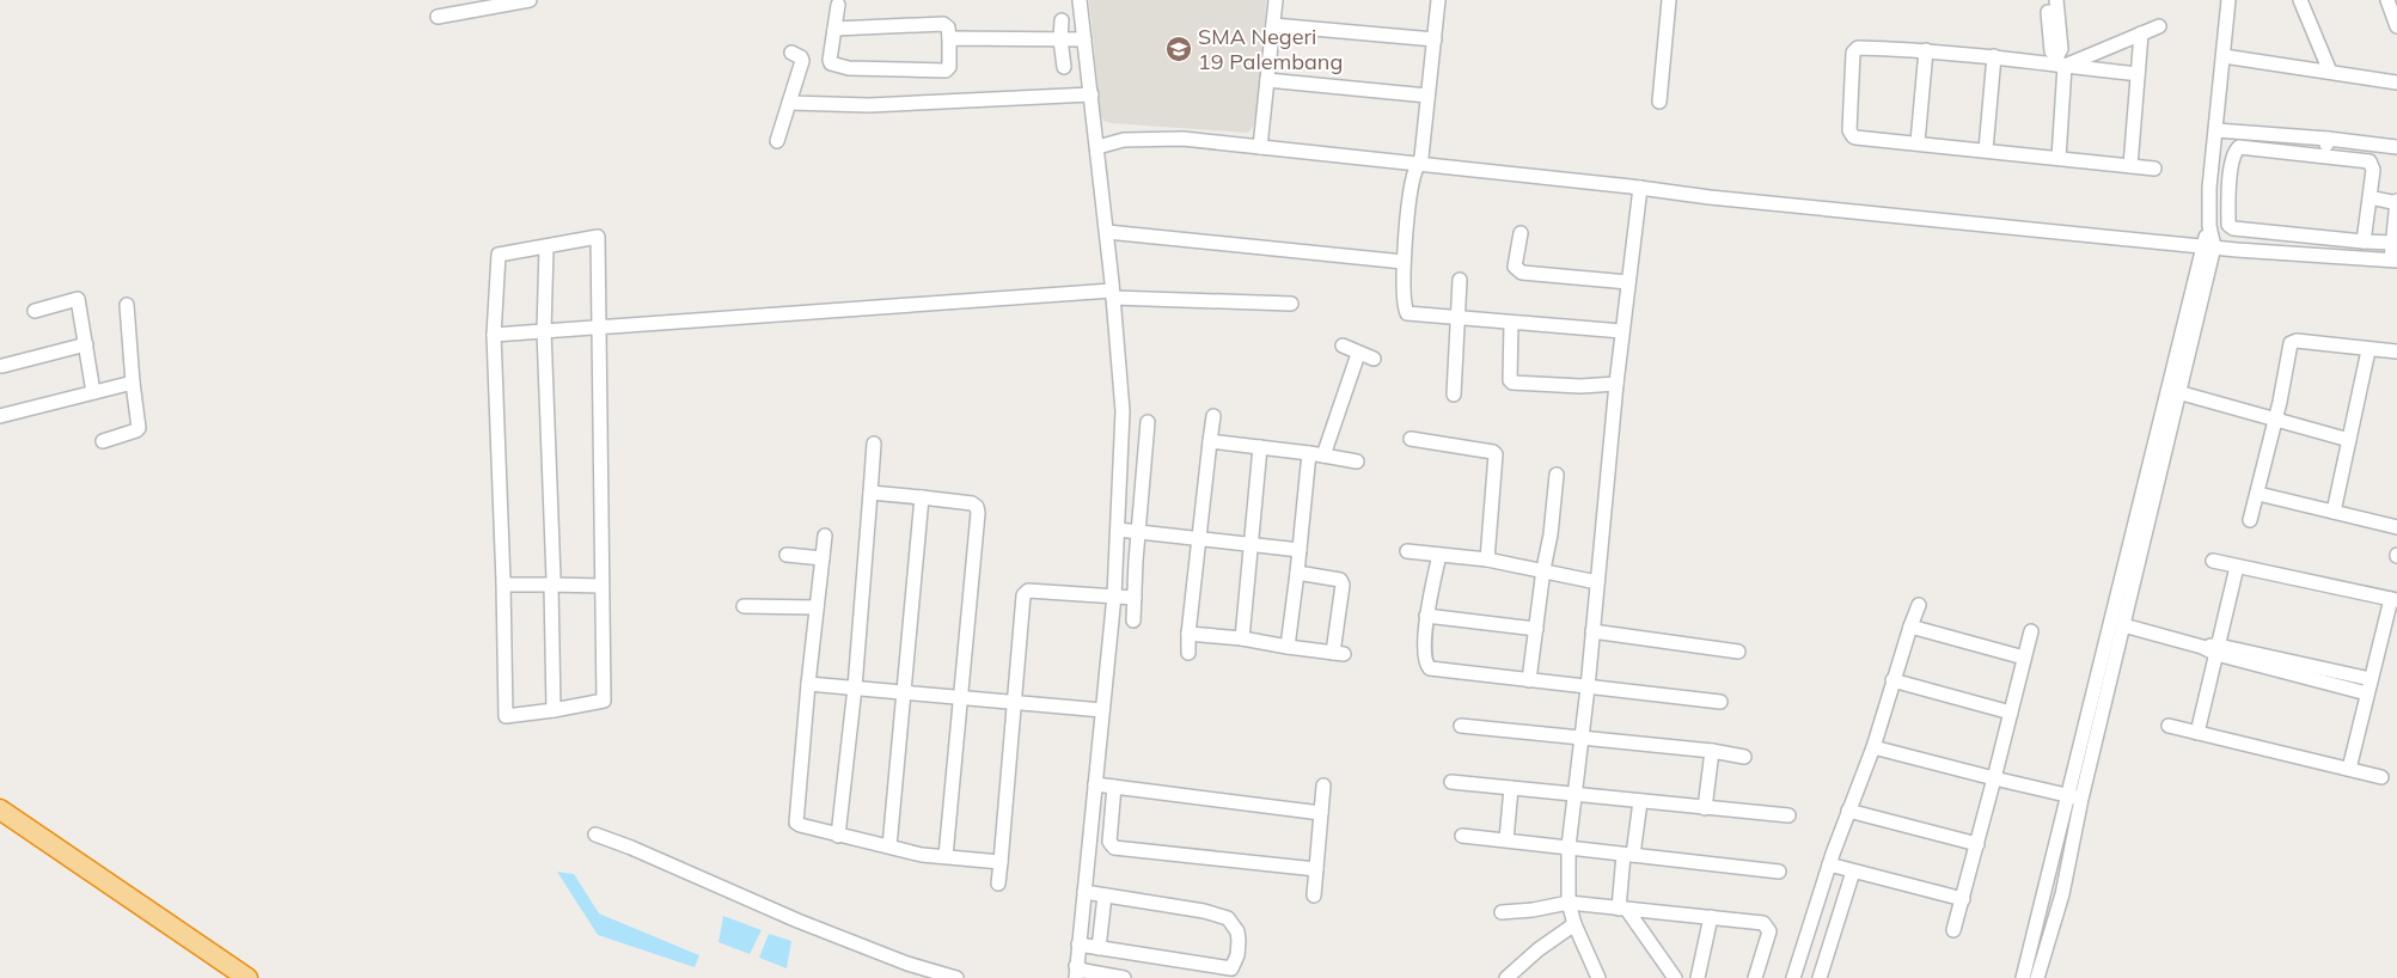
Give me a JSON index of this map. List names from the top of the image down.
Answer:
{
  "places": {
    "school or university": ["SMA Negeri 19 Palembang"]
  }
}
